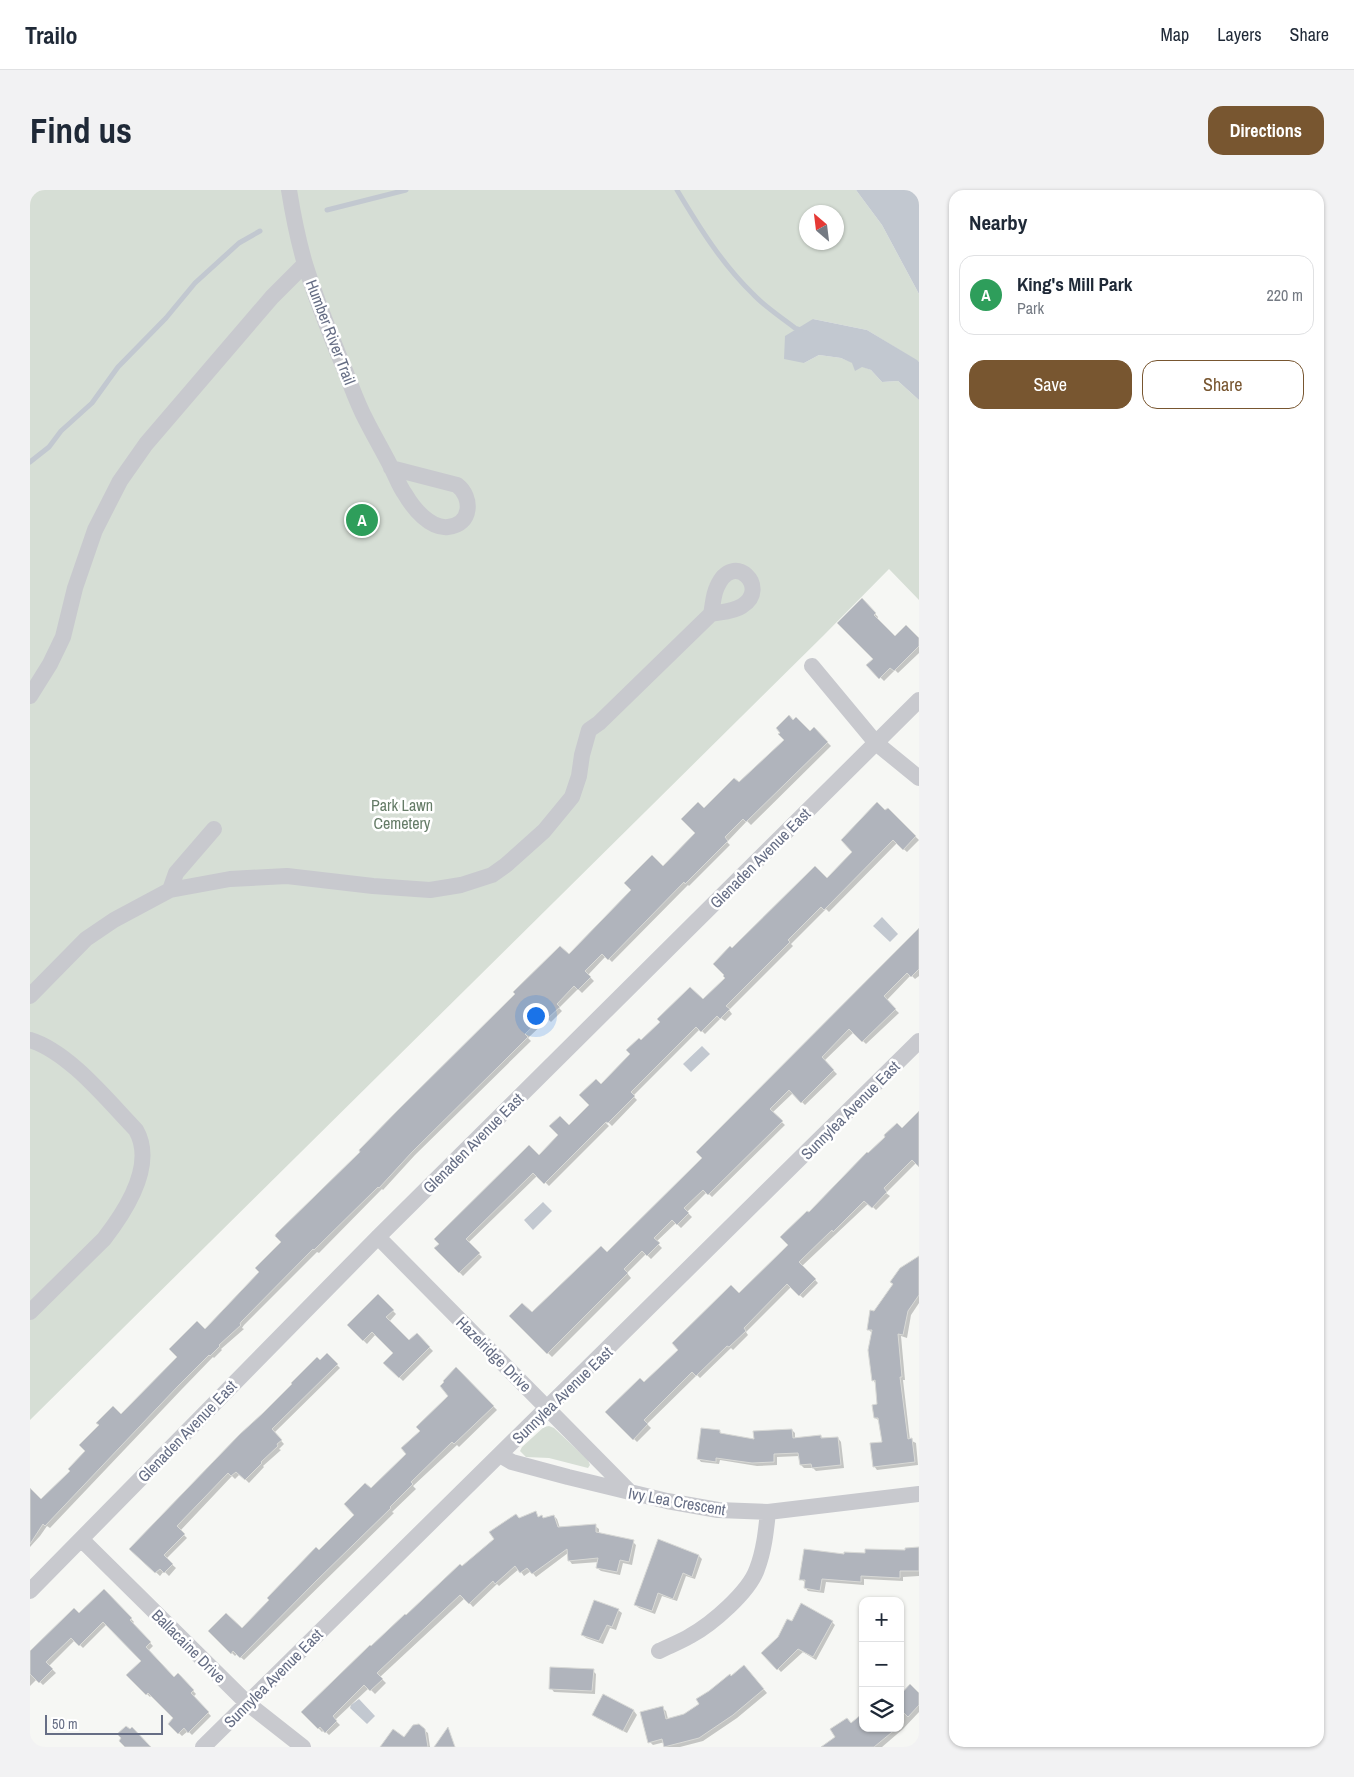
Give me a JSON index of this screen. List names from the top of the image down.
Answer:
{
  "streets": {
    "street": [
      "Humber River Trail",
      "Glenaden Avenue East",
      "Sunnylea Avenue East",
      "Hazelridge Drive",
      "Ivy Lea Crescent",
      "Ballacaine Drive"
    ]
  },
  "crossings": [
    ["Glenaden Avenue East", "Hazelridge Drive"],
    ["Glenaden Avenue East", "Ballacaine Drive"],
    ["Sunnylea Avenue East", "Hazelridge Drive"],
    ["Sunnylea Avenue East", "Ivy Lea Crescent"],
    ["Sunnylea Avenue East", "Ballacaine Drive"],
    ["Hazelridge Drive", "Ivy Lea Crescent"]
  ],
  "parks": ["Park Lawn Cemetery"],
  "scale_bar": "50 m",
  "north": "top left",
  "page": {
    "header": "Trailo",
    "nav": ["Map", "Layers", "Share"],
    "buttons": [
      "Directions",
      ["Save", "Share"]
    ],
    "title": "Find us",
    "heading": "Nearby",
    "list": [
      {
        "mark": "A",
        "name": "King's Mill Park",
        "note": "Park",
        "value": "220 m"
      }
    ],
    "pins": "A",
    "map_buttons": ["+", "−"],
    "scale": "50 m"
  }
}
